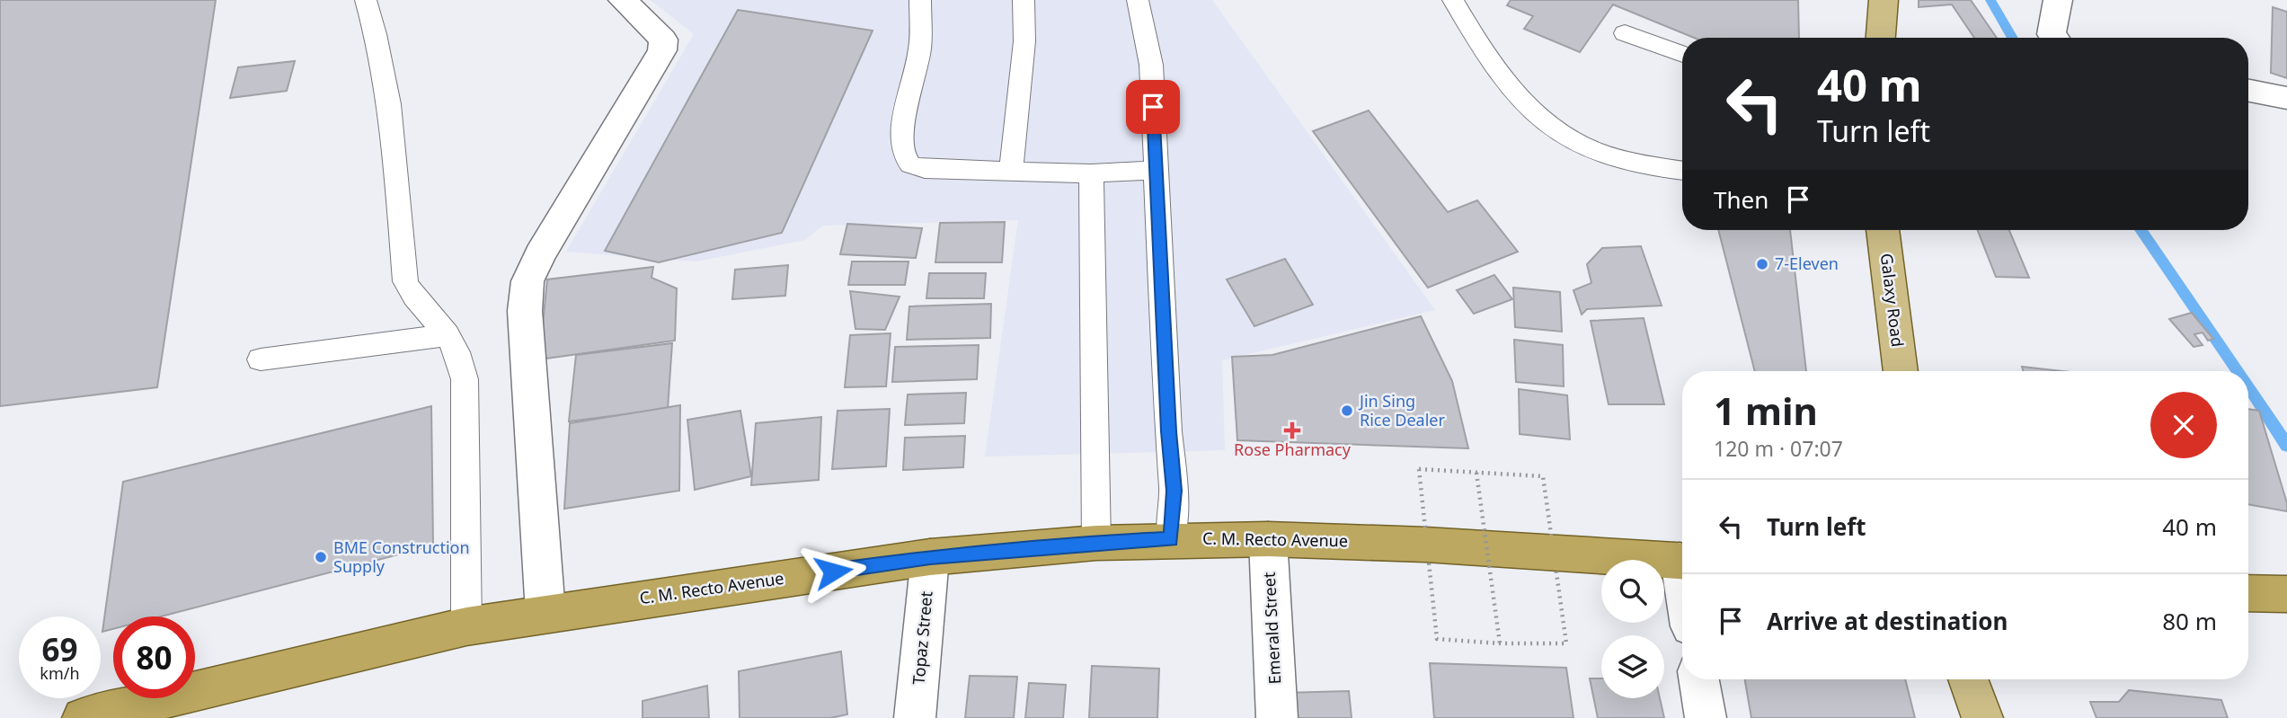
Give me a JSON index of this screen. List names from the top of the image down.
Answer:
{
  "streets": {
    "highway": ["C. M. Recto Avenue"],
    "main road": ["Galaxy Road"],
    "street": ["Emerald Street", "Topaz Street"]
  },
  "crossings": [
    ["C. M. Recto Avenue", "Emerald Street"],
    ["C. M. Recto Avenue", "Topaz Street"]
  ],
  "places": {
    "other": ["7-Eleven", "Jin Sing Rice Dealer", "BME Construction Supply"],
    "health": ["Rose Pharmacy"]
  },
  "page": {
    "turn": ["40 m", "Turn left"],
    "then": "Then",
    "heading": ["1 min", "120 m · 07:07"],
    "list": [
      {
        "name": "Turn left",
        "value": "40 m"
      },
      {
        "name": "Arrive at destination",
        "value": "80 m"
      }
    ],
    "speed": "69 km/h",
    "limit": "80"
  }
}
